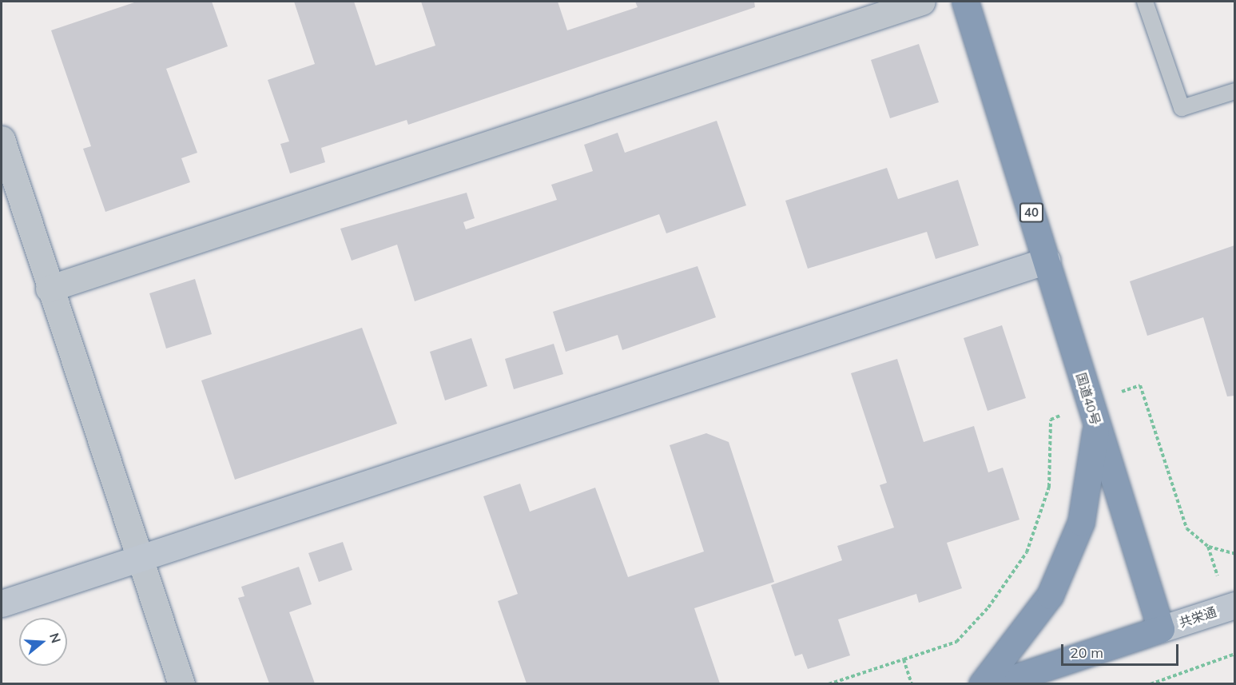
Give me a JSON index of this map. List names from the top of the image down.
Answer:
{
  "streets": {
    "highway": ["40", "国道40号"],
    "street": ["共栄通"]
  },
  "crossings": [
    ["国道40号", "共栄通"]
  ],
  "scale_bar": "20 m",
  "north": "right"
}
